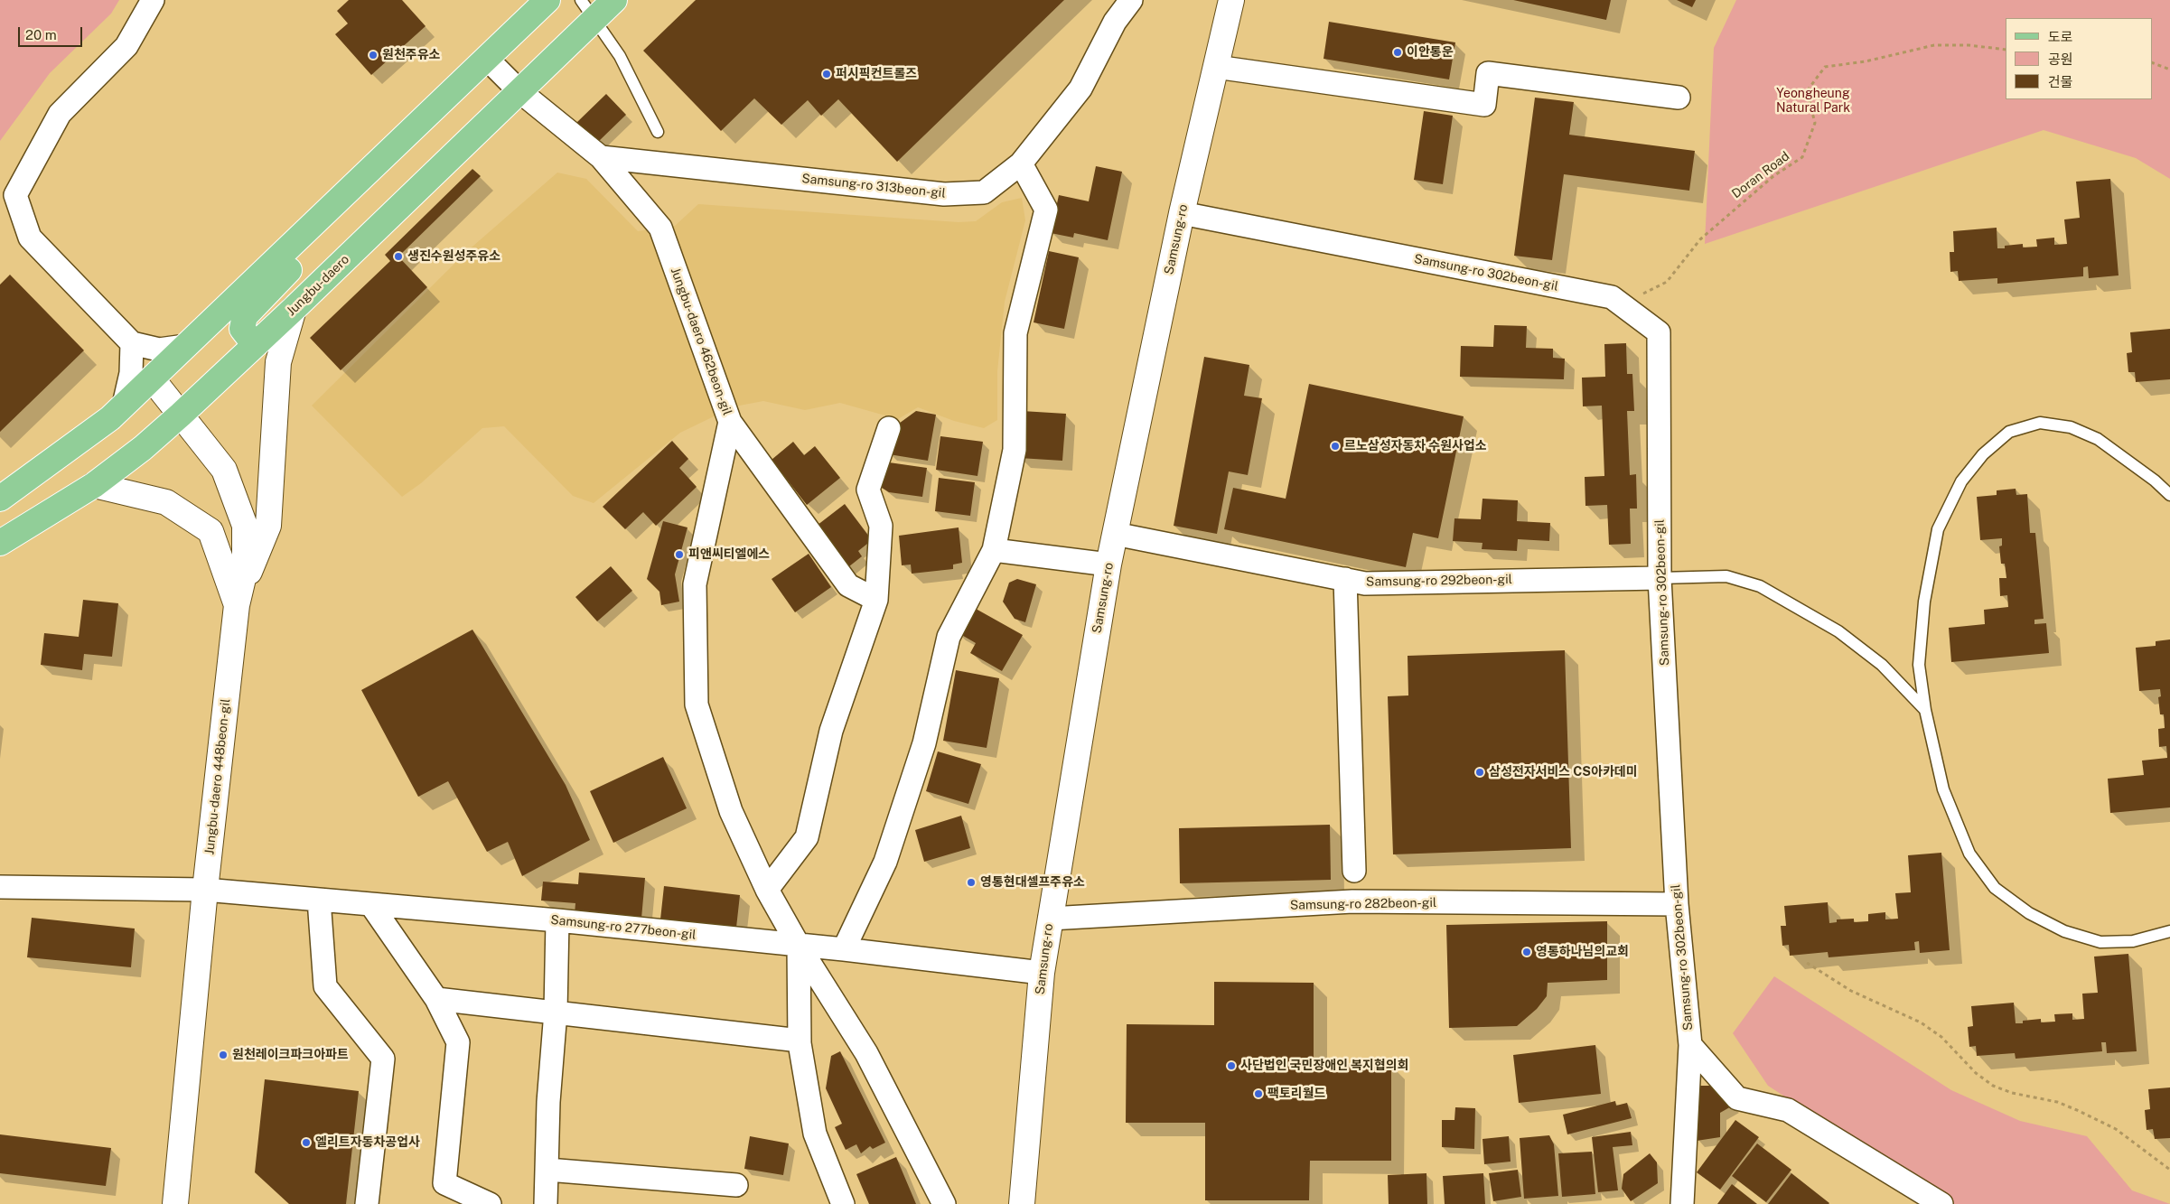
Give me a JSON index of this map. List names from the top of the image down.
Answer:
{
  "streets": {
    "main road": ["Jungbu-daero"],
    "street": [
      "Samsung-ro 313beon-gil",
      "Samsung-ro",
      "Samsung-ro 302beon-gil",
      "Jungbu-daero 462beon-gil",
      "Samsung-ro 292beon-gil",
      "Jungbu-daero 448beon-gil",
      "Samsung-ro 282beon-gil",
      "Samsung-ro 277beon-gil"
    ],
    "path": ["Doran Road"]
  },
  "crossings": [
    ["Doran Road", "Samsung-ro 302beon-gil"],
    ["Samsung-ro 313beon-gil", "Jungbu-daero 462beon-gil"],
    ["Samsung-ro", "Samsung-ro 302beon-gil"],
    ["Samsung-ro", "Samsung-ro 292beon-gil"],
    ["Samsung-ro", "Samsung-ro 282beon-gil"],
    ["Samsung-ro", "Samsung-ro 277beon-gil"],
    ["Samsung-ro 302beon-gil", "Samsung-ro 292beon-gil"],
    ["Samsung-ro 302beon-gil", "Samsung-ro 282beon-gil"],
    ["Jungbu-daero", "Jungbu-daero 462beon-gil"],
    ["Jungbu-daero", "Jungbu-daero 448beon-gil"],
    ["Jungbu-daero 462beon-gil", "Samsung-ro 277beon-gil"],
    ["Jungbu-daero 448beon-gil", "Samsung-ro 277beon-gil"]
  ],
  "parks": ["Yeongheung Natural Park"],
  "places": [
    "이안통운",
    "원천주유소",
    "퍼시픽컨트롤즈",
    "생진수원성주유소",
    "르노삼성자동차 수원사업소",
    "피앤씨티엘에스",
    "삼성전자서비스 CS아카데미",
    "영통현대셀프주유소",
    "영통하나님의교회",
    "원천레이크파크아파트",
    "사단법인 국민장애인 복지협의회",
    "팩토리월드",
    "엘리트자동차공업사"
  ],
  "legend": ["도로", "공원", "건물"],
  "scale_bar": "20 m"
}
